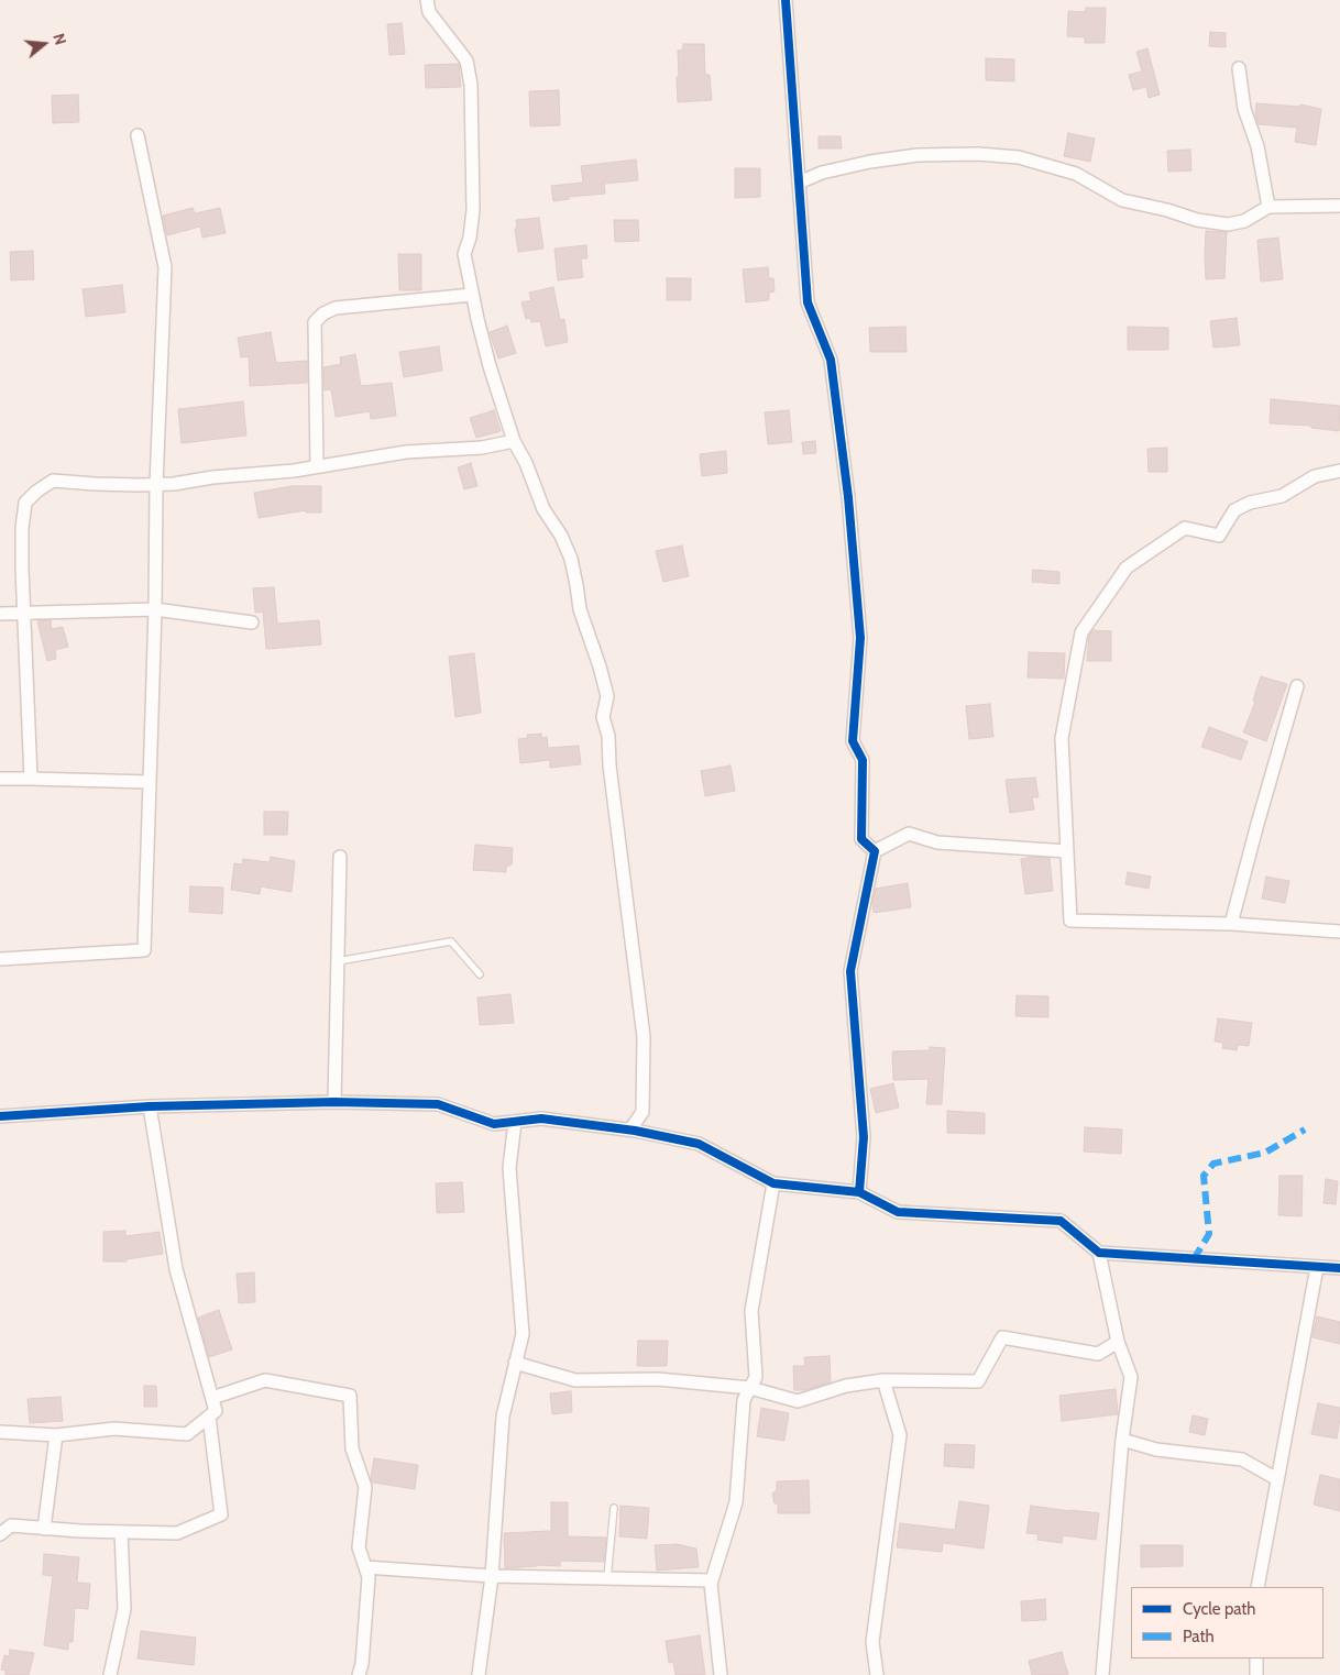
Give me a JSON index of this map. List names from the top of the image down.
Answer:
{
  "legend": ["Cycle path", "Path"],
  "north": "right"
}
